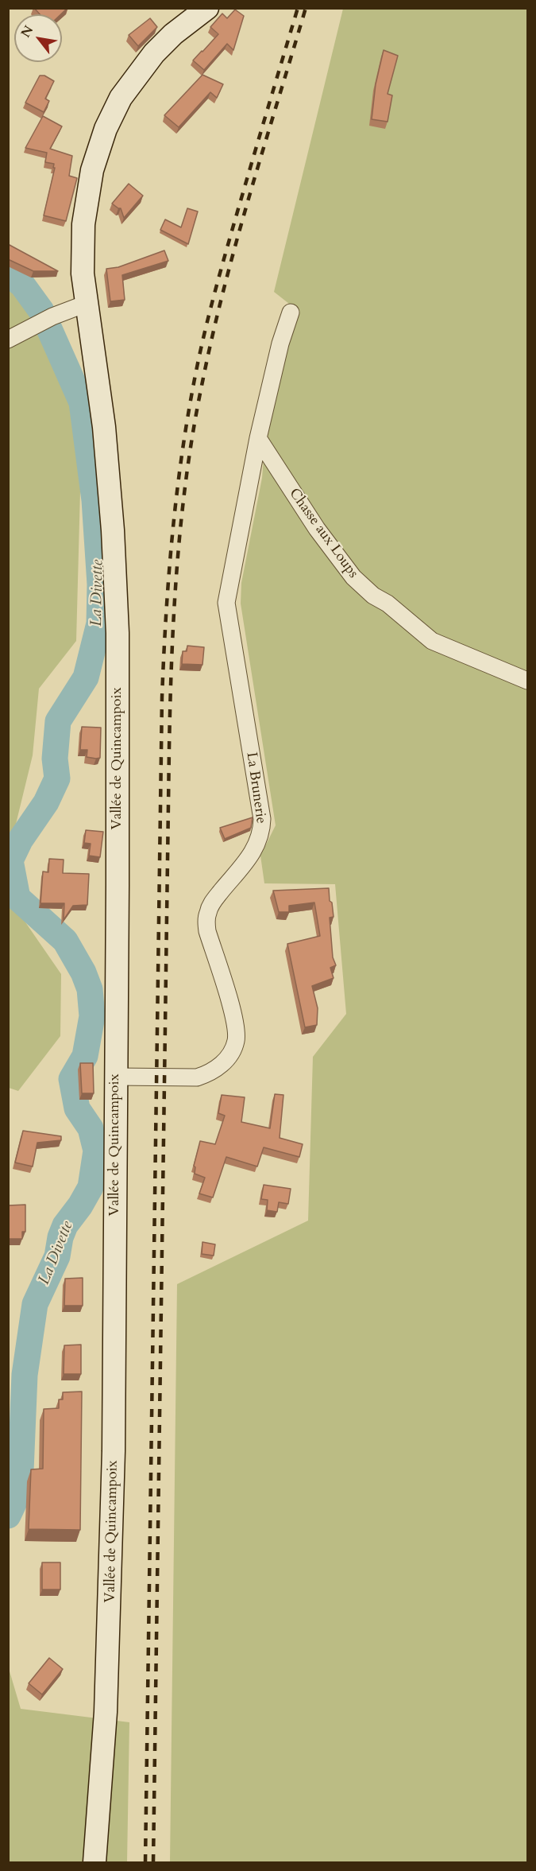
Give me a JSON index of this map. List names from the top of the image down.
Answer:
{
  "streets": {
    "main road": ["Vallée de Quincampoix"],
    "street": ["Chasse aux Loups", "La Brunerie"]
  },
  "crossings": [
    ["Chasse aux Loups", "La Brunerie"],
    ["Vallée de Quincampoix", "La Brunerie"]
  ],
  "water": ["La Divette"],
  "north": "top left"
}
